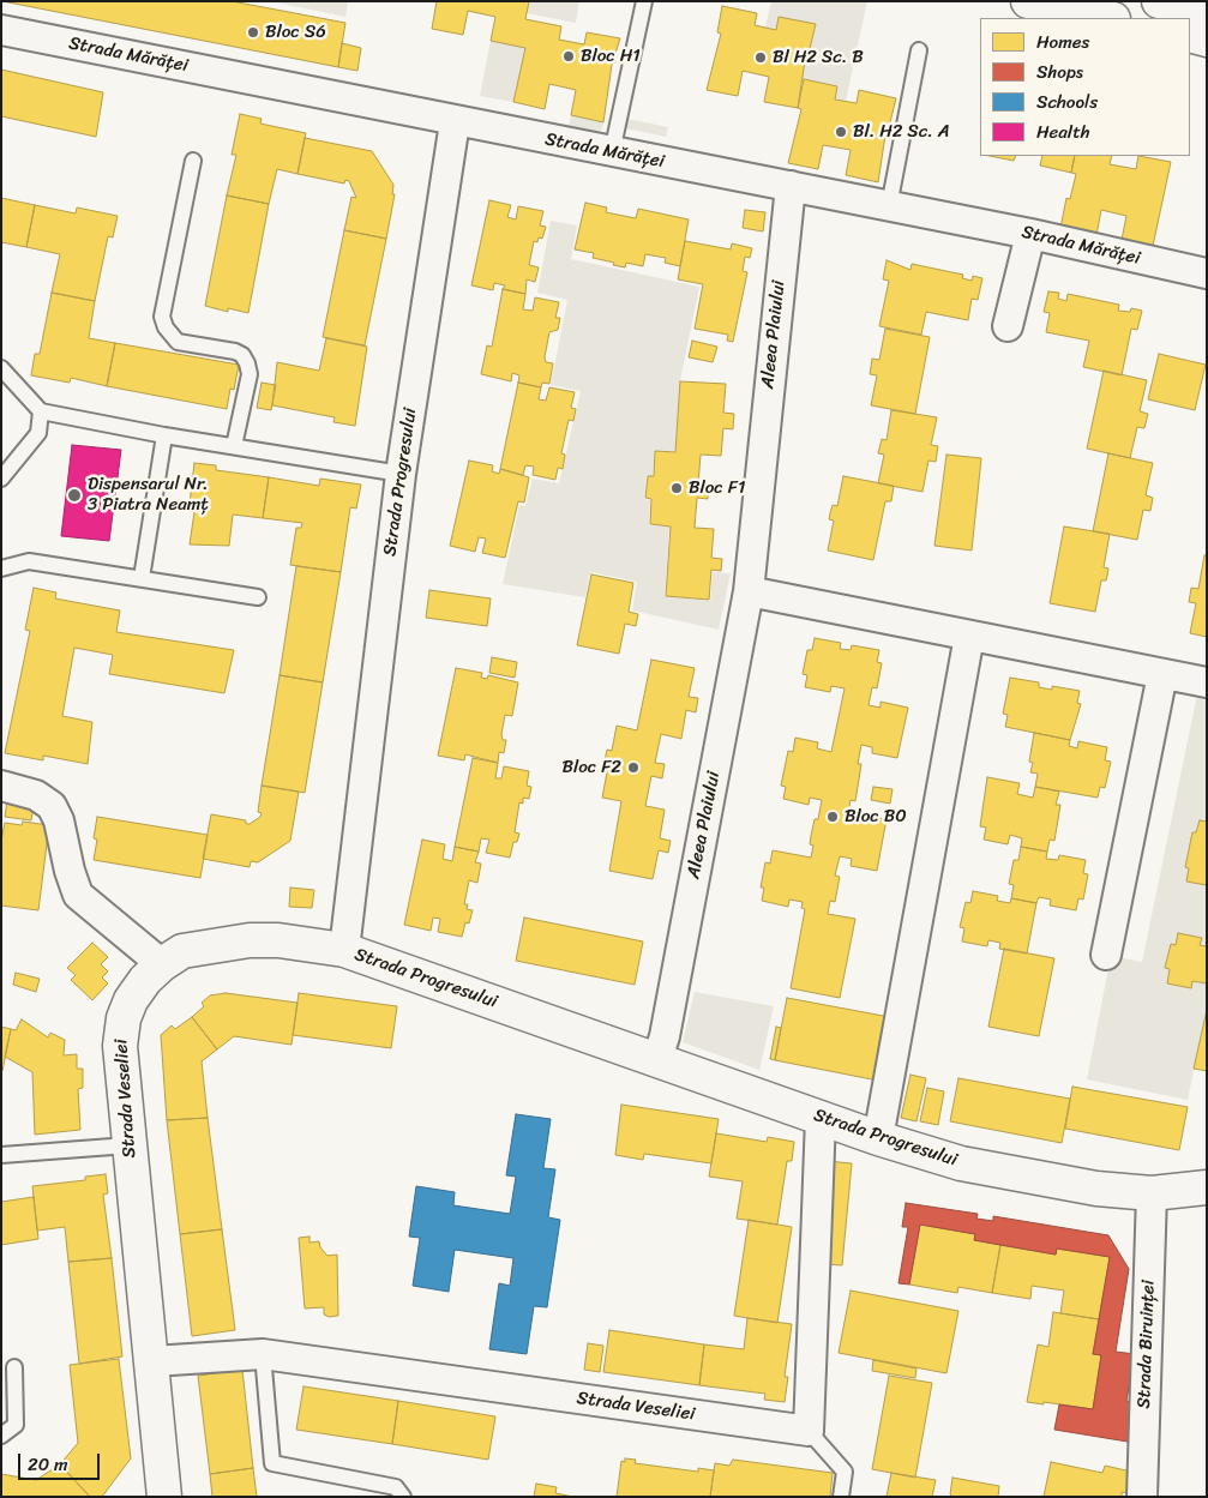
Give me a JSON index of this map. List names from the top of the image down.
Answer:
{
  "streets": {
    "street": [
      "Strada Mărăței",
      "Aleea Plaiului",
      "Strada Progresului",
      "Strada Veseliei",
      "Strada Biruinței"
    ]
  },
  "crossings": [
    ["Strada Mărăței", "Aleea Plaiului"],
    ["Strada Mărăței", "Strada Progresului"],
    ["Aleea Plaiului", "Strada Progresului"],
    ["Strada Progresului", "Strada Veseliei"],
    ["Strada Progresului", "Strada Biruinței"]
  ],
  "places": [
    "Bloc S6",
    "Bloc H1",
    "Bl H2 Sc. B",
    "Bl. H2 Sc. A",
    "Bloc F1",
    "Dispensarul Nr. 3 Piatra Neamț",
    "Bloc F2",
    "Bloc B0"
  ],
  "legend": [
    "Homes",
    "Shops",
    "Schools",
    "Health"
  ],
  "scale_bar": "20 m"
}
